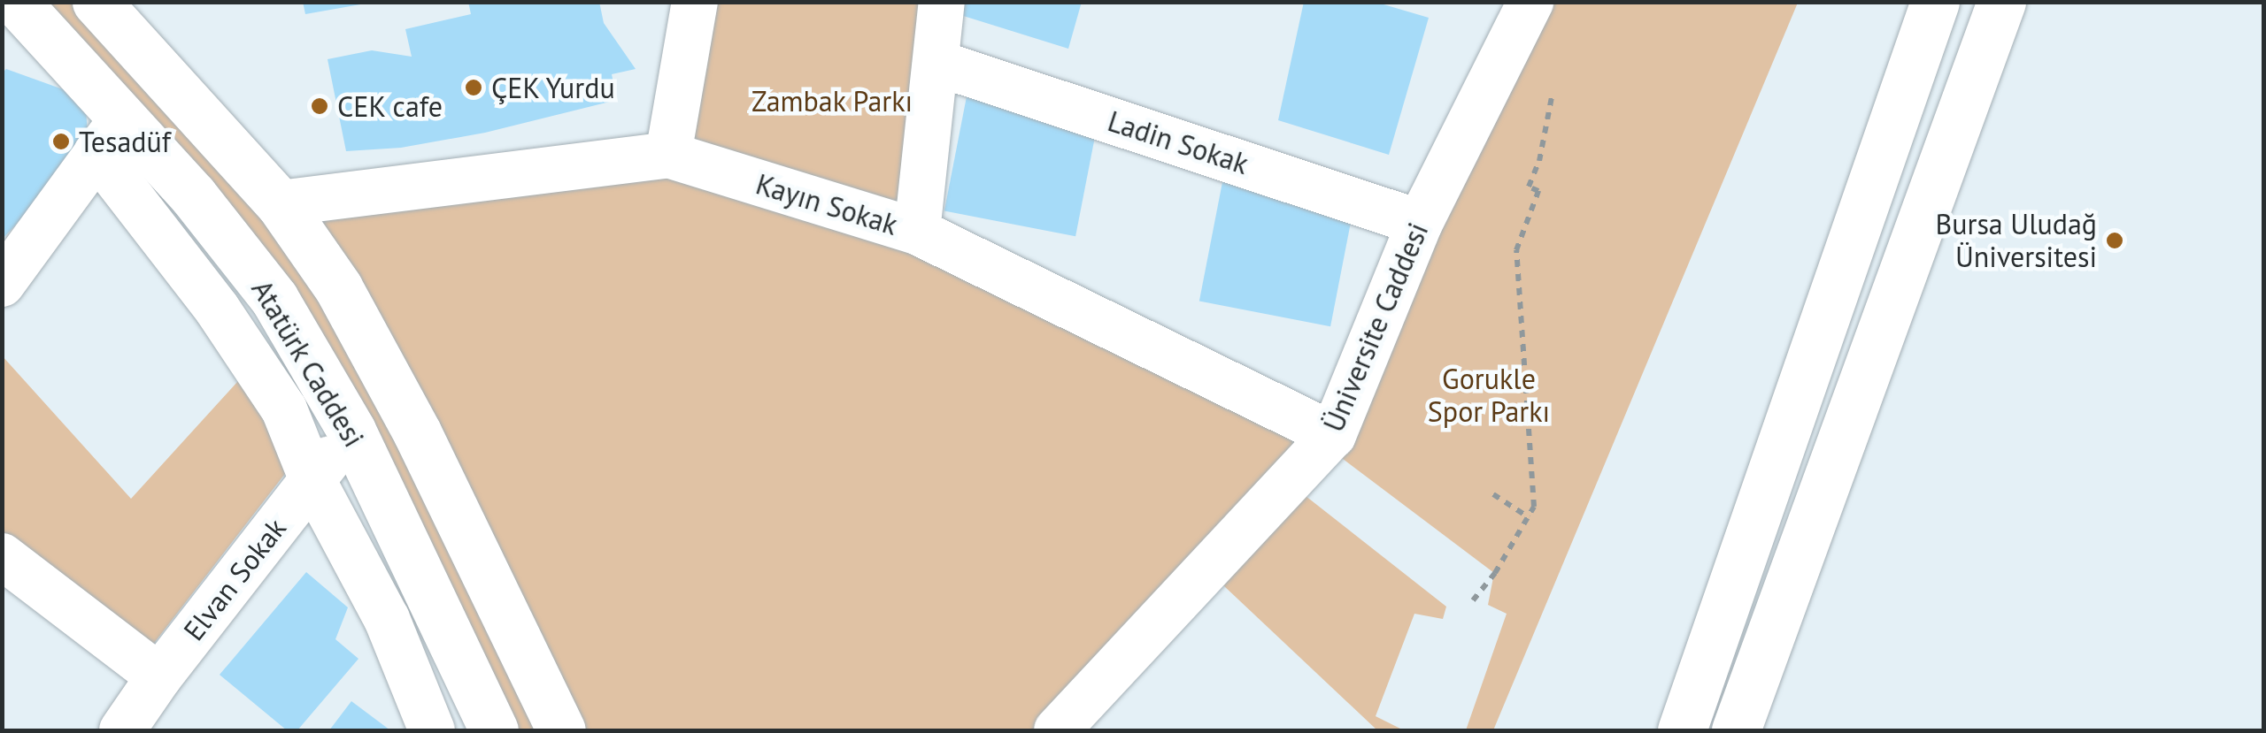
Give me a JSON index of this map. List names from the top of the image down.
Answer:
{
  "streets": {
    "main road": ["Atatürk Caddesi"],
    "street": [
      "Ladin Sokak",
      "Kayın Sokak",
      "Üniversite Caddesi",
      "Elvan Sokak"
    ]
  },
  "crossings": [
    ["Ladin Sokak", "Üniversite Caddesi"],
    ["Kayın Sokak", "Üniversite Caddesi"],
    ["Kayın Sokak", "Atatürk Caddesi"],
    ["Atatürk Caddesi", "Elvan Sokak"]
  ],
  "parks": ["Zambak Parkı", "Gorukle Spor Parkı"],
  "places": [
    "ÇEK Yurdu",
    "CEK cafe",
    "Tesadüf",
    "Bursa Uludağ Üniversitesi"
  ]
}
